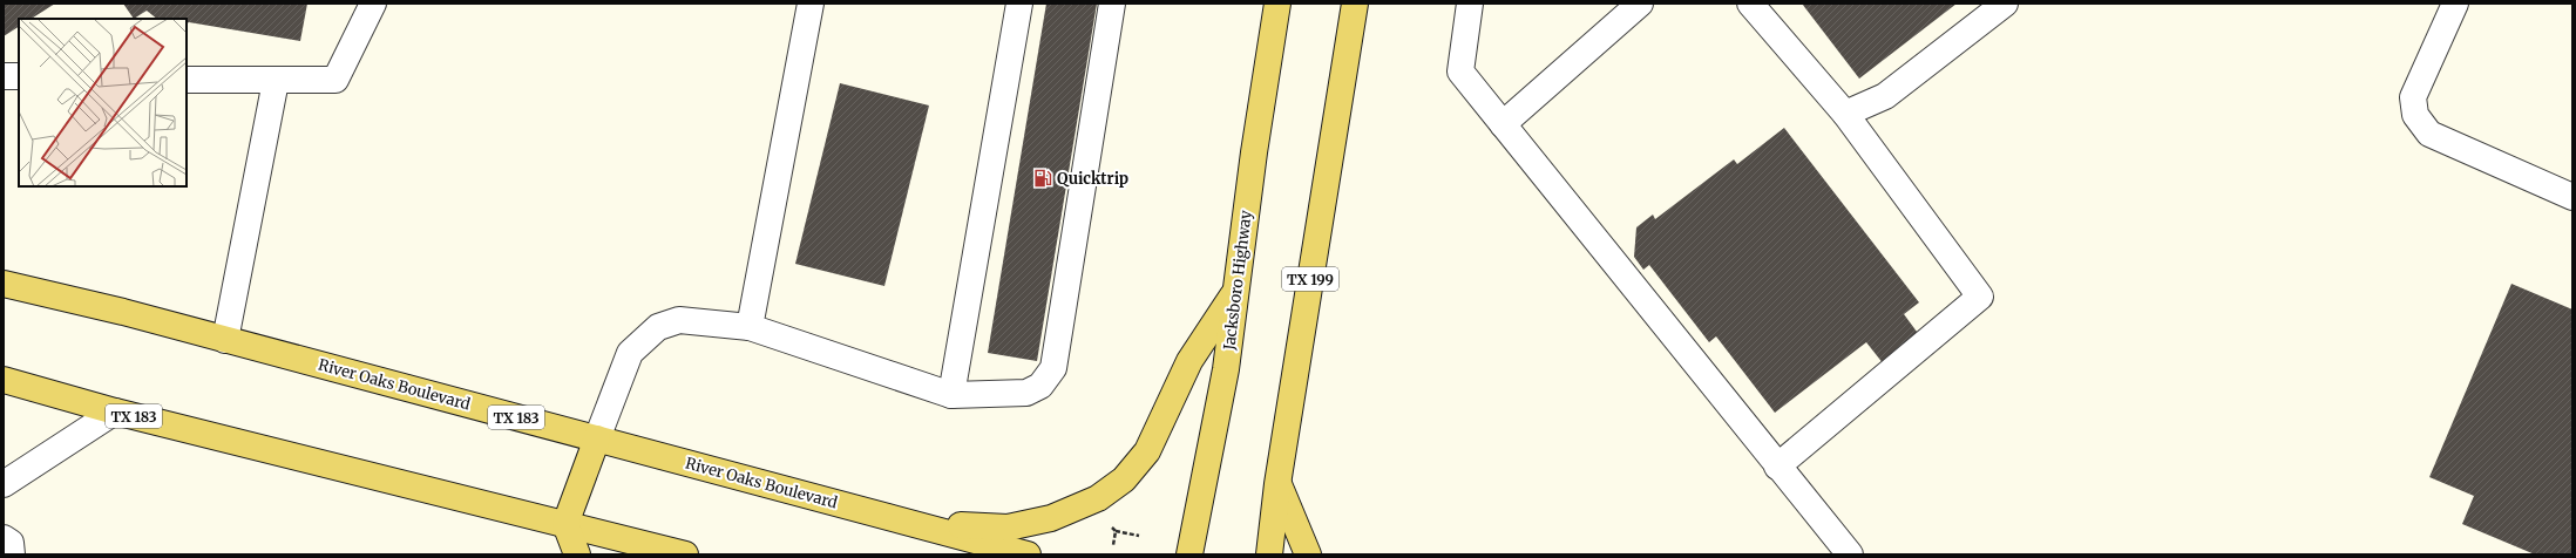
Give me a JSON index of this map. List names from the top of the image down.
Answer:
{
  "streets": {
    "main road": [
      "TX 199",
      "Jacksboro Highway",
      "River Oaks Boulevard",
      "TX 183"
    ]
  },
  "places": {
    "fuel station": ["Quicktrip"]
  }
}
